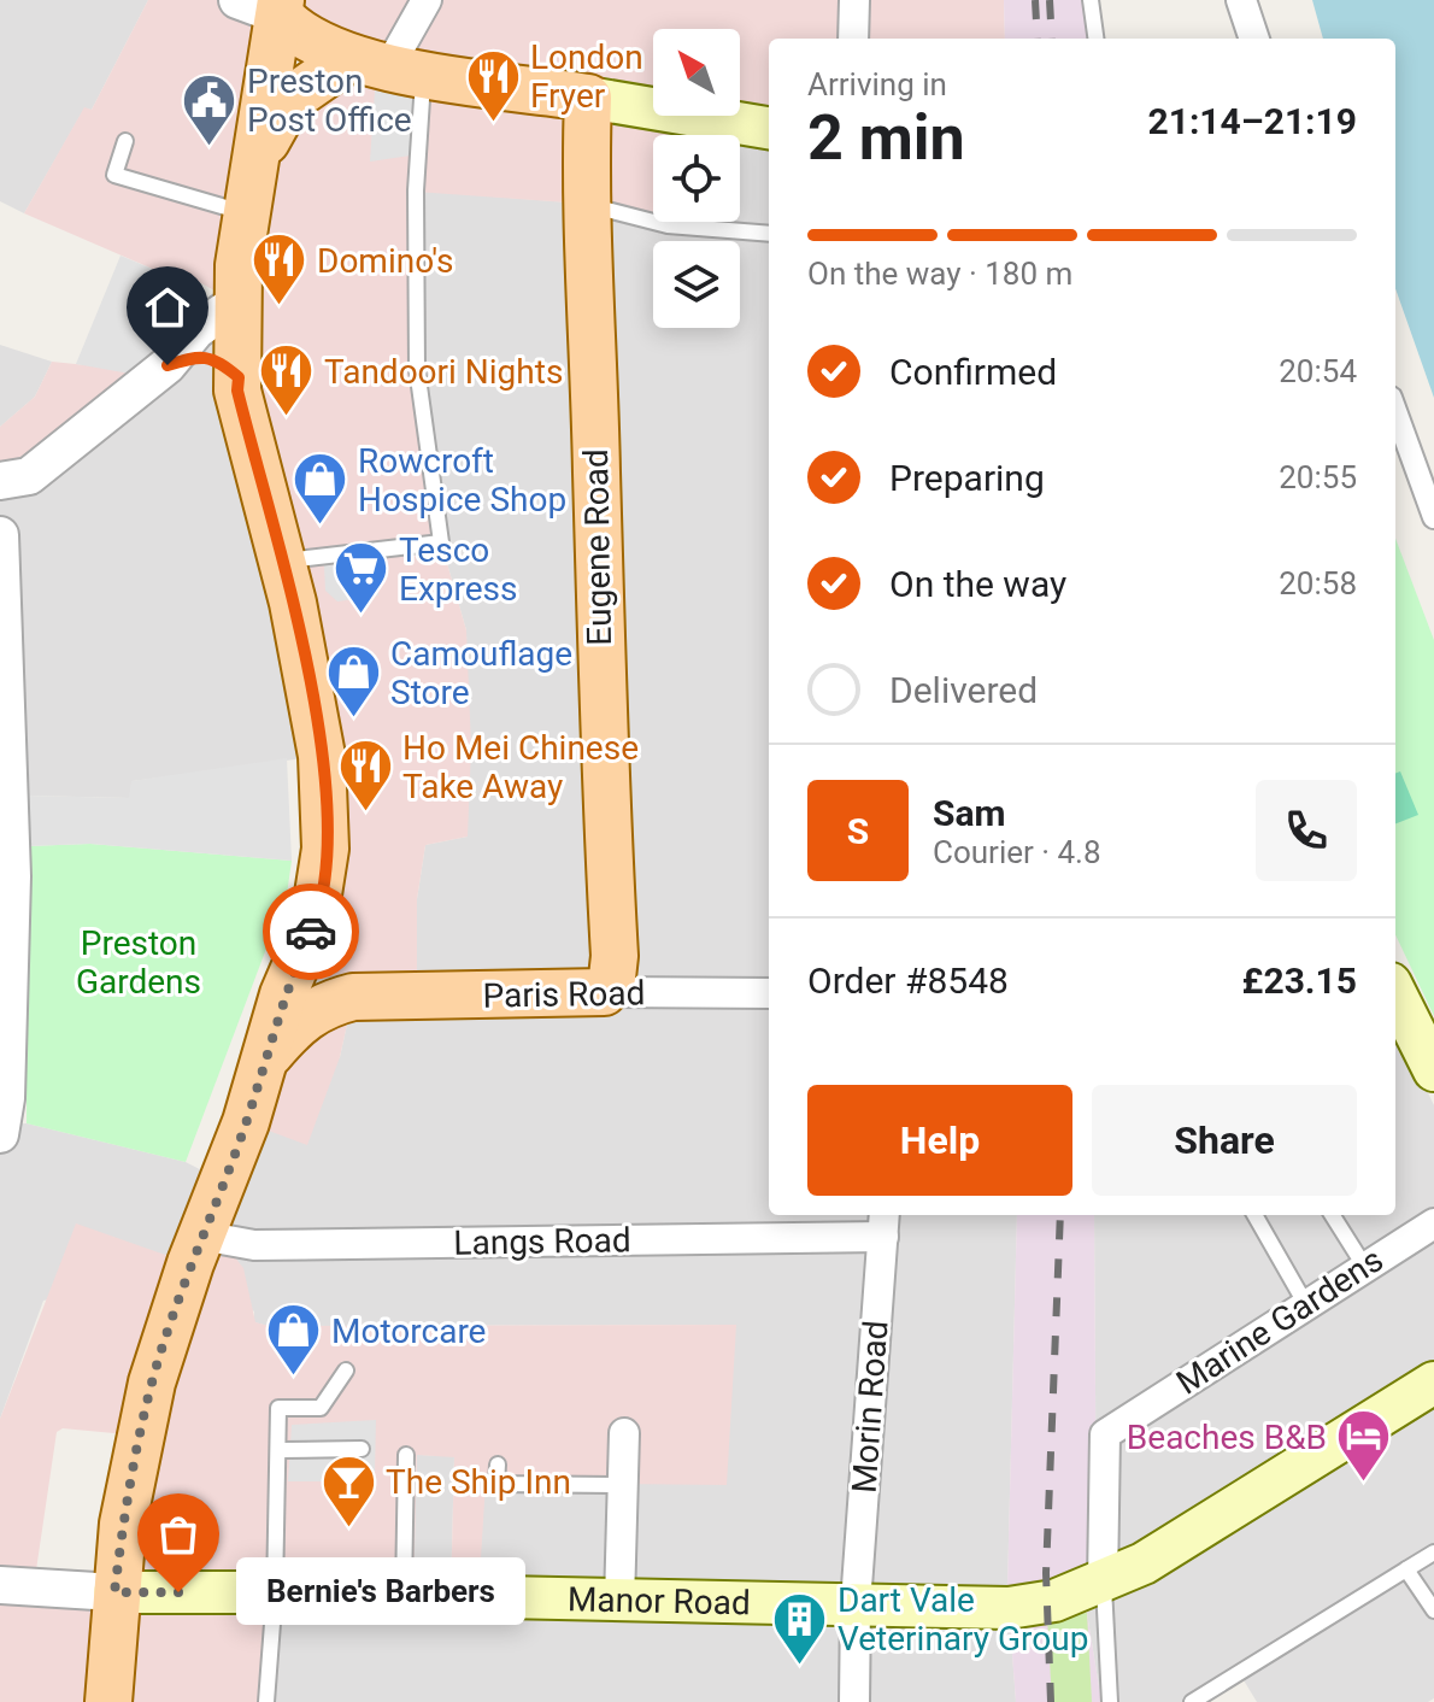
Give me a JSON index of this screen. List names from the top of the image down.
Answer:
{
  "streets": {
    "main road": ["Eugene Road", "Paris Road", "Manor Road"],
    "street": ["Langs Road", "Marine Gardens", "Morin Road"]
  },
  "crossings": [
    ["Eugene Road", "Paris Road"],
    ["Langs Road", "Morin Road"],
    ["Marine Gardens", "Manor Road"],
    ["Morin Road", "Manor Road"]
  ],
  "parks": ["Preston Gardens"],
  "places": {
    "restaurant": [
      "London Fryer",
      "Domino's",
      "Tandoori Nights",
      "Ho Mei Chinese Take Away"
    ],
    "public building": ["Preston Post Office"],
    "shop": ["Rowcroft Hospice Shop", "Camouflage Store", "Motorcare"],
    "supermarket": ["Tesco Express"],
    "hotel": ["Beaches B&B"],
    "bar": ["The Ship Inn"],
    "other": ["Bernie's Barbers"],
    "building": ["Dart Vale Veterinary Group"]
  },
  "north": "top left",
  "page": {
    "heading": ["2 min", "Arriving in", "21:14–21:19"],
    "panel": [
      "Sam",
      "Courier · 4.8",
      "Order #8548",
      "£23.15"
    ],
    "bar": "On the way · 180 m",
    "list": [
      ["Confirmed", "20:54"],
      ["Preparing", "20:55"],
      ["On the way", "20:58"],
      "Delivered"
    ],
    "round": "S",
    "buttons": ["Help", "Share"],
    "bubble": "Bernie's Barbers"
  }
}
